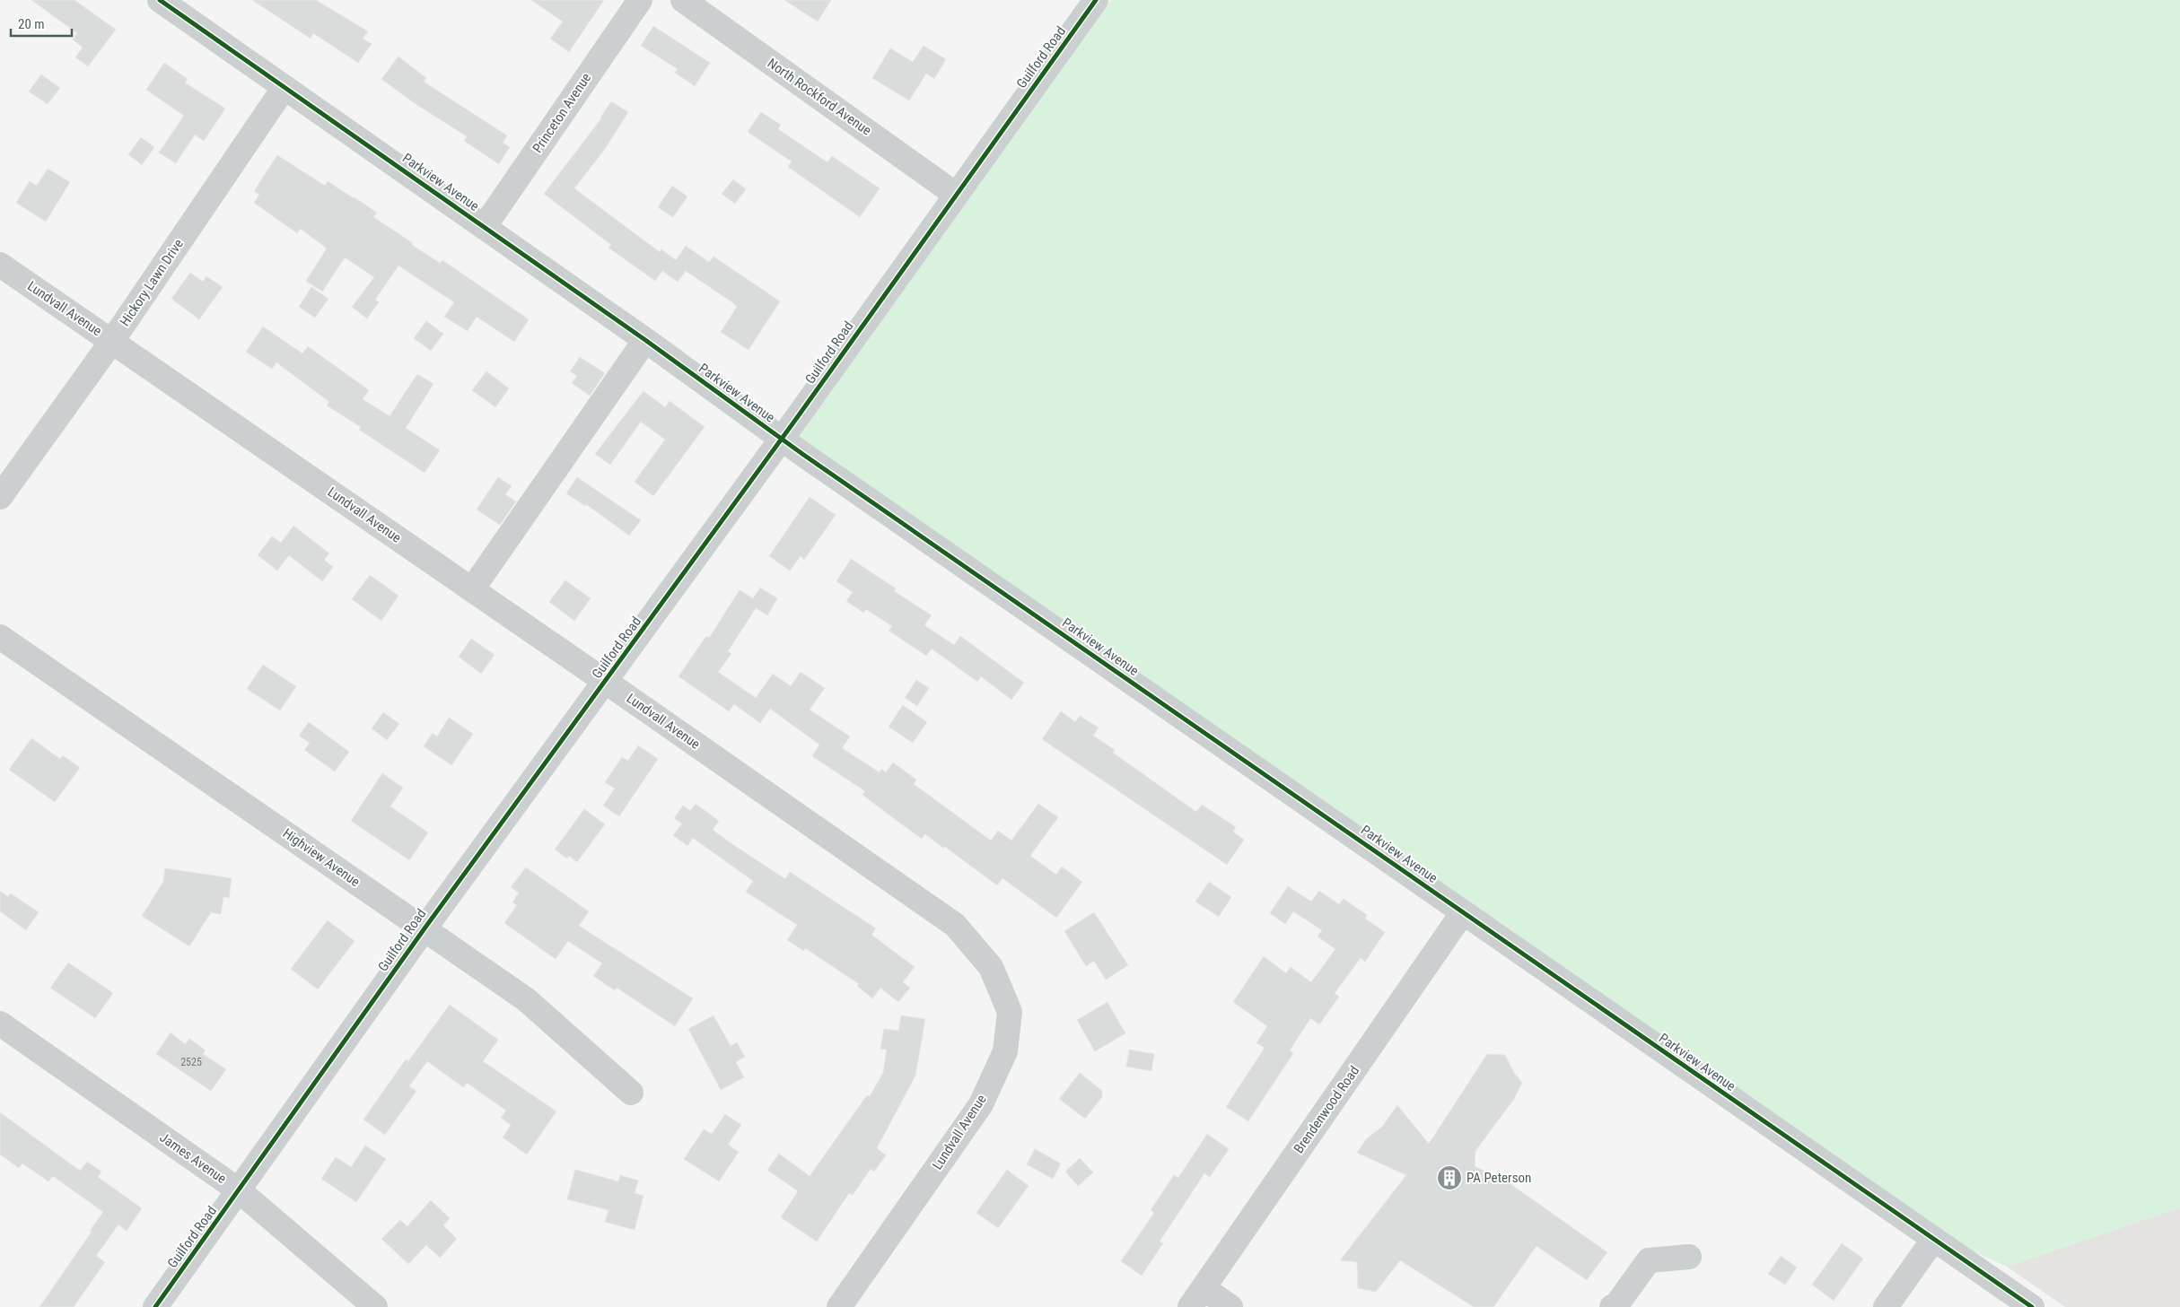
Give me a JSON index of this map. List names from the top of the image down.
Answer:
{
  "streets": {
    "street": [
      "Guilford Road",
      "North Rockford Avenue",
      "Princeton Avenue",
      "Parkview Avenue",
      "Hickory Lawn Drive",
      "Lundvall Avenue",
      "Highview Avenue",
      "Brendenwood Road",
      "James Avenue"
    ]
  },
  "crossings": [
    ["Guilford Road", "North Rockford Avenue"],
    ["Guilford Road", "Parkview Avenue"],
    ["Guilford Road", "Lundvall Avenue"],
    ["Guilford Road", "Highview Avenue"],
    ["Guilford Road", "James Avenue"],
    ["Princeton Avenue", "Parkview Avenue"],
    ["Parkview Avenue", "Hickory Lawn Drive"],
    ["Parkview Avenue", "Brendenwood Road"],
    ["Hickory Lawn Drive", "Lundvall Avenue"]
  ],
  "places": {
    "building": ["PA Peterson"]
  },
  "house_numbers": ["2525"],
  "scale_bar": "20 m"
}
